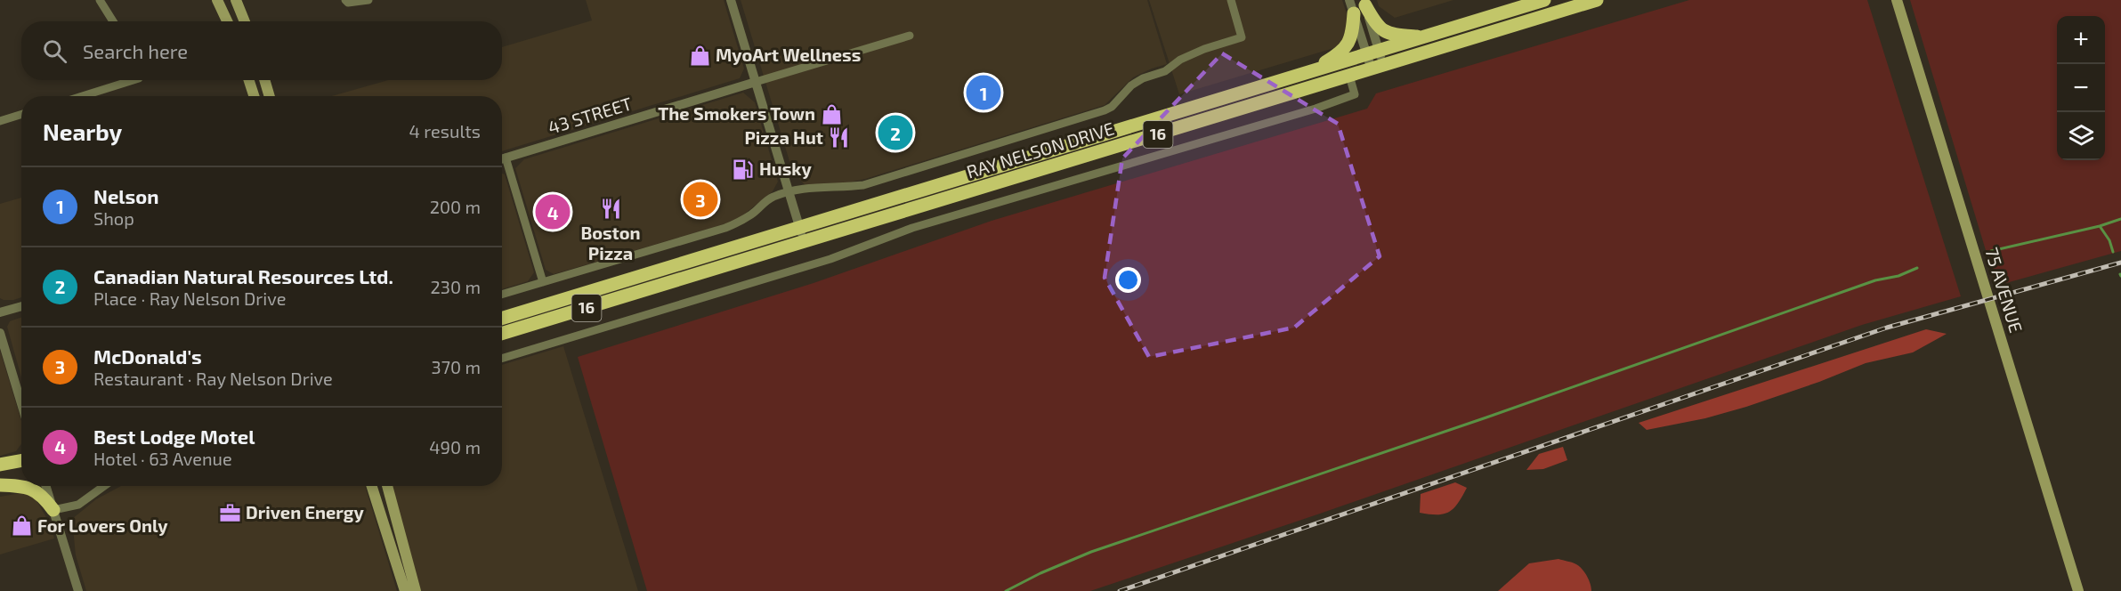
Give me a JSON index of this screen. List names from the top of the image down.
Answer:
{
  "streets": {
    "highway": ["16", "RAY NELSON DRIVE"],
    "main road": ["75 AVENUE"],
    "street": ["43 STREET"]
  },
  "places": {
    "shop": ["MyoArt Wellness", "The Smokers Town", "For Lovers Only"],
    "restaurant": ["Pizza Hut", "Boston Pizza"],
    "fuel station": ["Husky"],
    "office": ["Driven Energy"]
  },
  "page": {
    "map_buttons": ["+", "−"],
    "search": "Search here",
    "pins": [
      "1",
      "2",
      "3",
      "4"
    ],
    "heading": ["Nearby", "4 results"],
    "list": [
      {
        "mark": "1",
        "name": "Nelson",
        "note": "Shop",
        "value": "200 m"
      },
      {
        "mark": "2",
        "name": "Canadian Natural Resources Ltd.",
        "note": "Place · Ray Nelson Drive",
        "value": "230 m"
      },
      {
        "mark": "3",
        "name": "McDonald's",
        "note": "Restaurant · Ray Nelson Drive",
        "value": "370 m"
      },
      {
        "mark": "4",
        "name": "Best Lodge Motel",
        "note": "Hotel · 63 Avenue",
        "value": "490 m"
      }
    ]
  }
}
